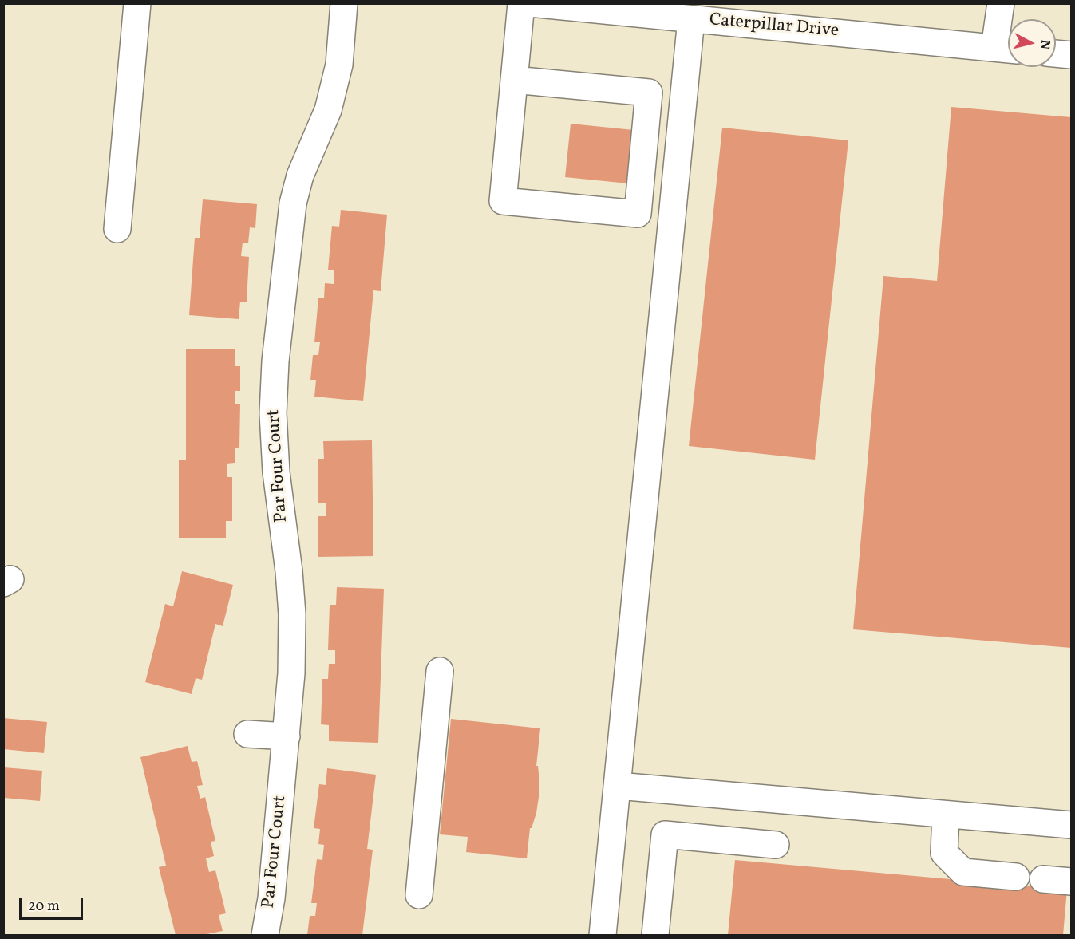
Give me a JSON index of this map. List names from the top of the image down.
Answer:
{
  "streets": {
    "street": ["Caterpillar Drive", "Par Four Court"]
  },
  "scale_bar": "20 m",
  "north": "right"
}
